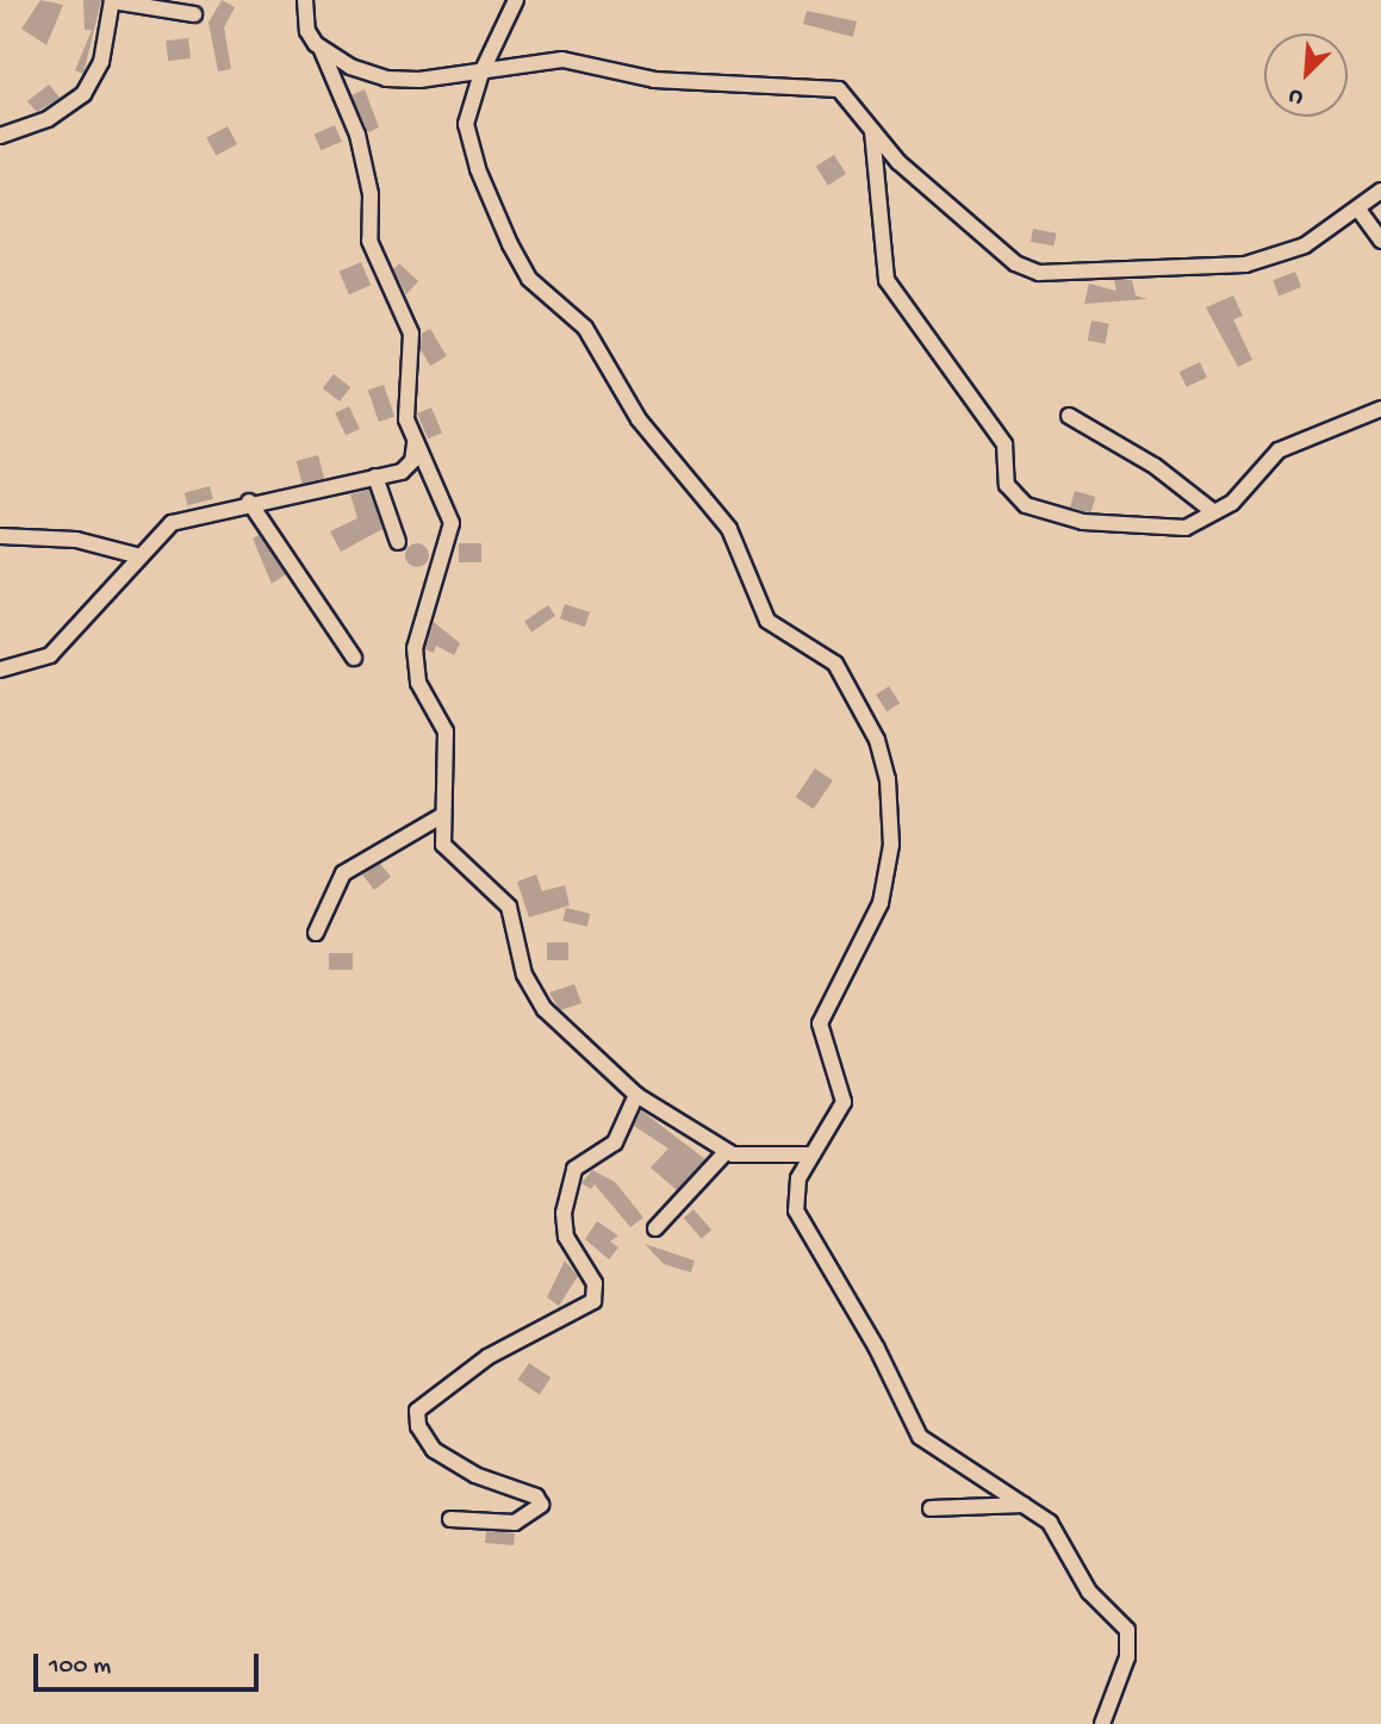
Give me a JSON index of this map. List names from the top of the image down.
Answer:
{
  "scale_bar": "100 m",
  "north": "bottom left"
}
